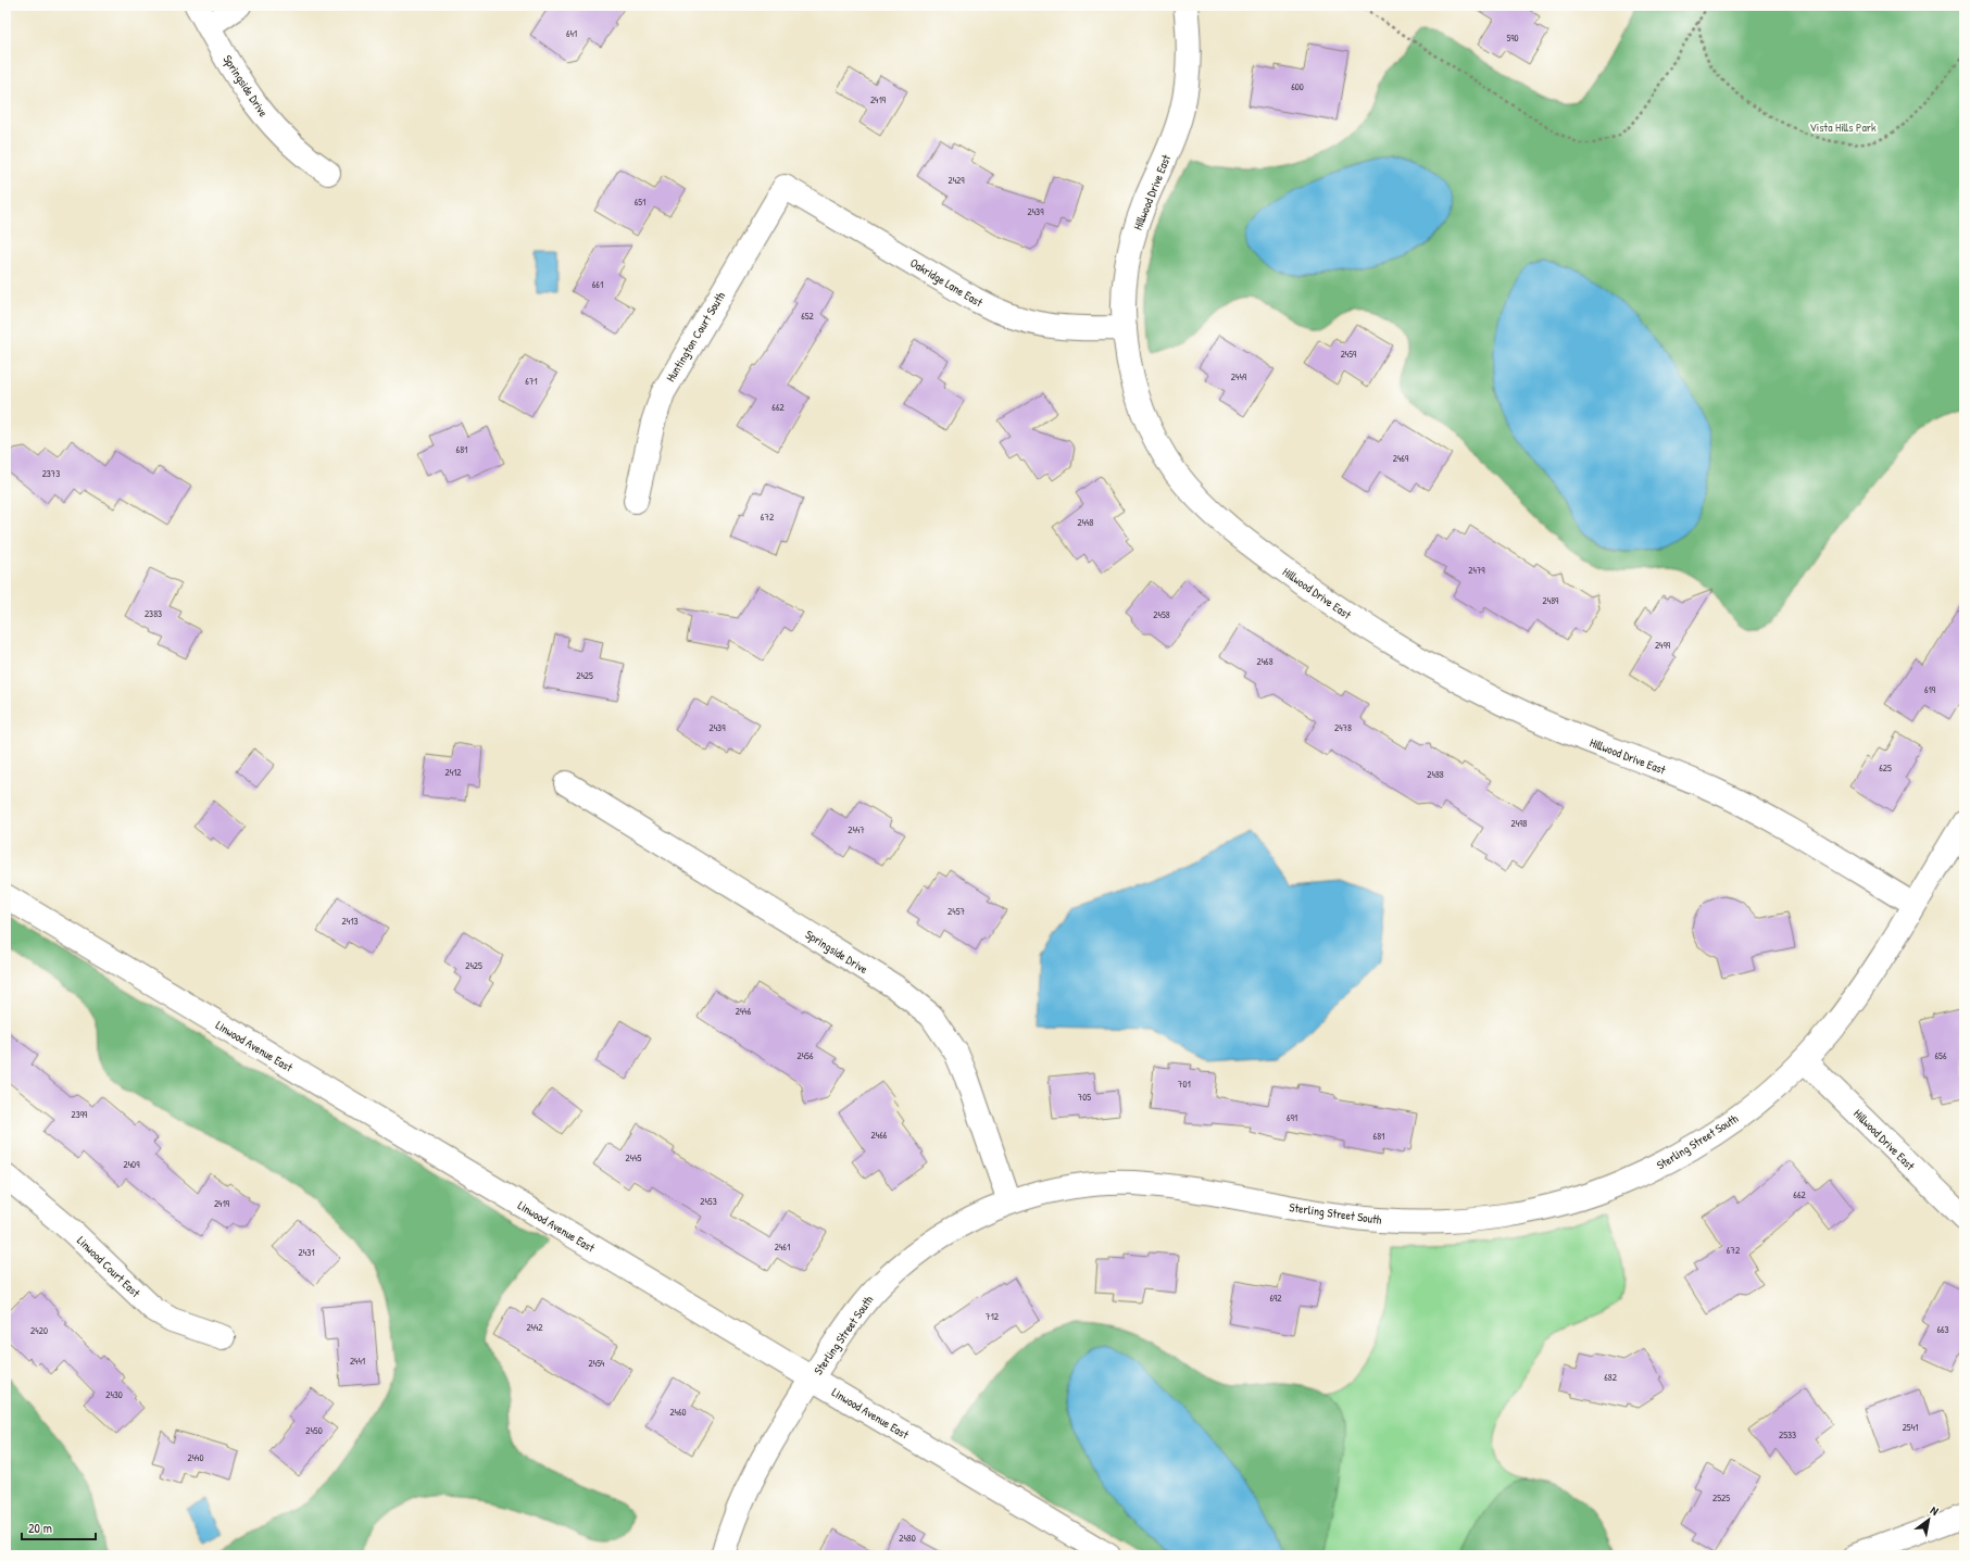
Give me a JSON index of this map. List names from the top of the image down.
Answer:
{
  "streets": {
    "street": [
      "Springside Drive",
      "Hillwood Drive East",
      "Oakridge Lane East",
      "Huntington Court South",
      "Linwood Avenue East",
      "Sterling Street South",
      "Linwood Court East"
    ]
  },
  "crossings": [
    ["Springside Drive", "Sterling Street South"],
    ["Hillwood Drive East", "Oakridge Lane East"],
    ["Hillwood Drive East", "Sterling Street South"],
    ["Oakridge Lane East", "Huntington Court South"],
    ["Linwood Avenue East", "Sterling Street South"]
  ],
  "parks": ["Vista Hills Park"],
  "house_numbers": [
    "641",
    "590",
    "600",
    "2419",
    "2429",
    "651",
    "2439",
    "661",
    "652",
    "2459",
    "2449",
    "671",
    "662",
    "681",
    "2469",
    "2373",
    "672",
    "2448",
    "2479",
    "2489",
    "2383",
    "2458",
    "2499",
    "2468",
    "2425",
    "619",
    "2439",
    "2478",
    "625",
    "2412",
    "2488",
    "2498",
    "2447",
    "2457",
    "2413",
    "2425",
    "2446",
    "2456",
    "656",
    "701",
    "705",
    "2399",
    "691",
    "2466",
    "681",
    "2445",
    "2409",
    "662",
    "2453",
    "2419",
    "2461",
    "672",
    "2431",
    "692",
    "712",
    "2442",
    "663",
    "2420",
    "2441",
    "2454",
    "682",
    "2430",
    "2460",
    "2541",
    "2450",
    "2533",
    "2440",
    "2525",
    "2480"
  ],
  "scale_bar": "20 m",
  "north": "top right"
}
